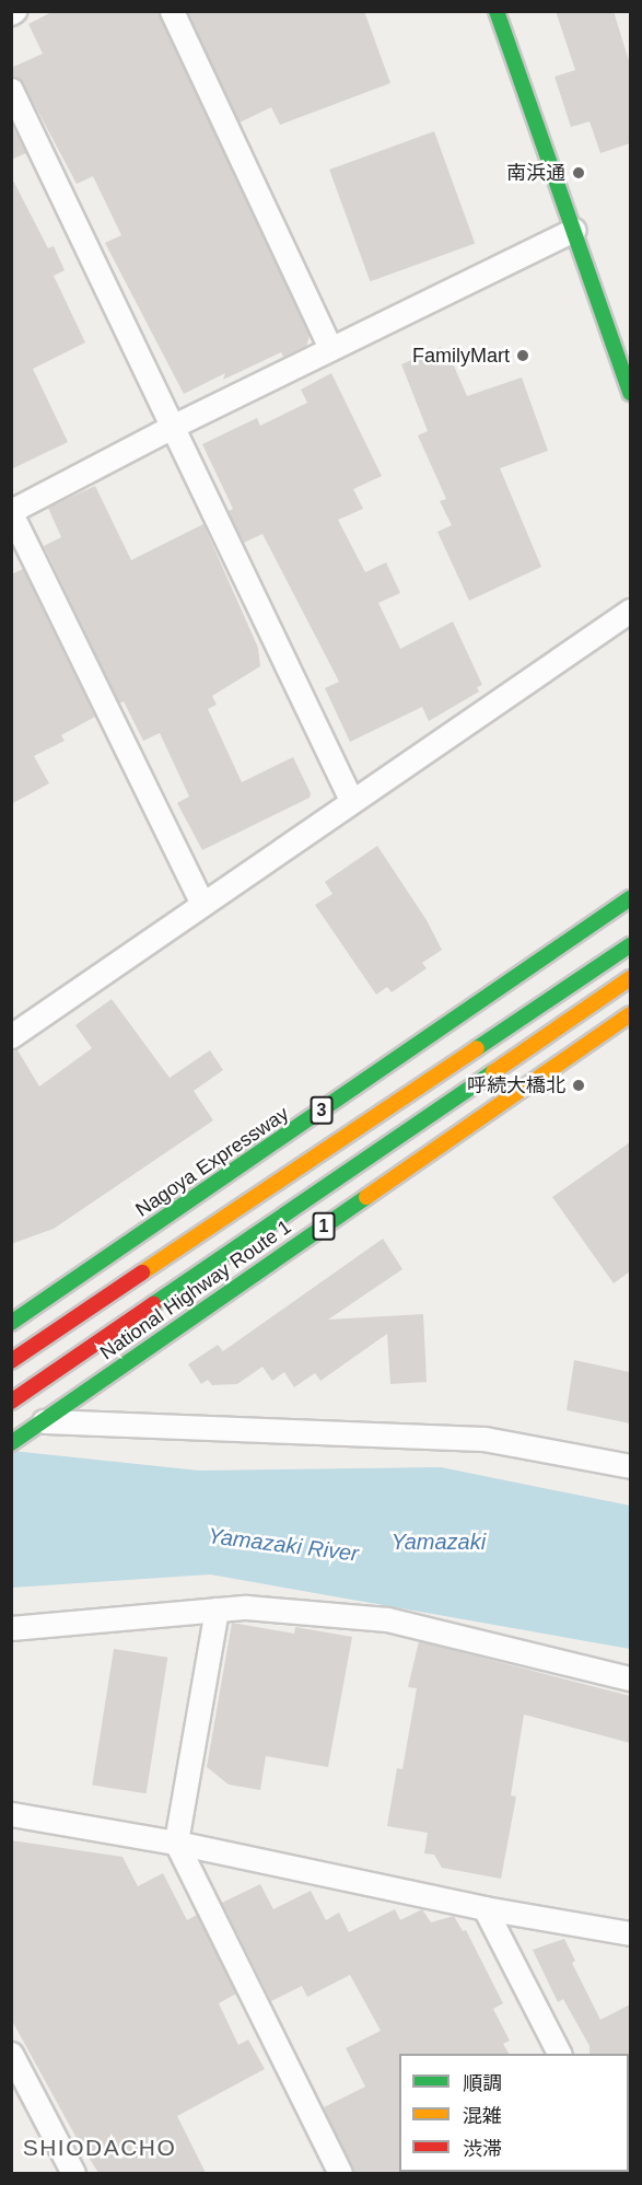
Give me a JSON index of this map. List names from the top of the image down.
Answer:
{
  "streets": {
    "main road": [
      "3",
      "Nagoya Expressway",
      "1",
      "National Highway Route 1"
    ]
  },
  "districts": ["SHIODACHO"],
  "water": ["Yamazaki", "Yamazaki River"],
  "places": ["南浜通", "FamilyMart", "呼続大橋北"],
  "legend": ["順調", "混雑", "渋滞"]
}
